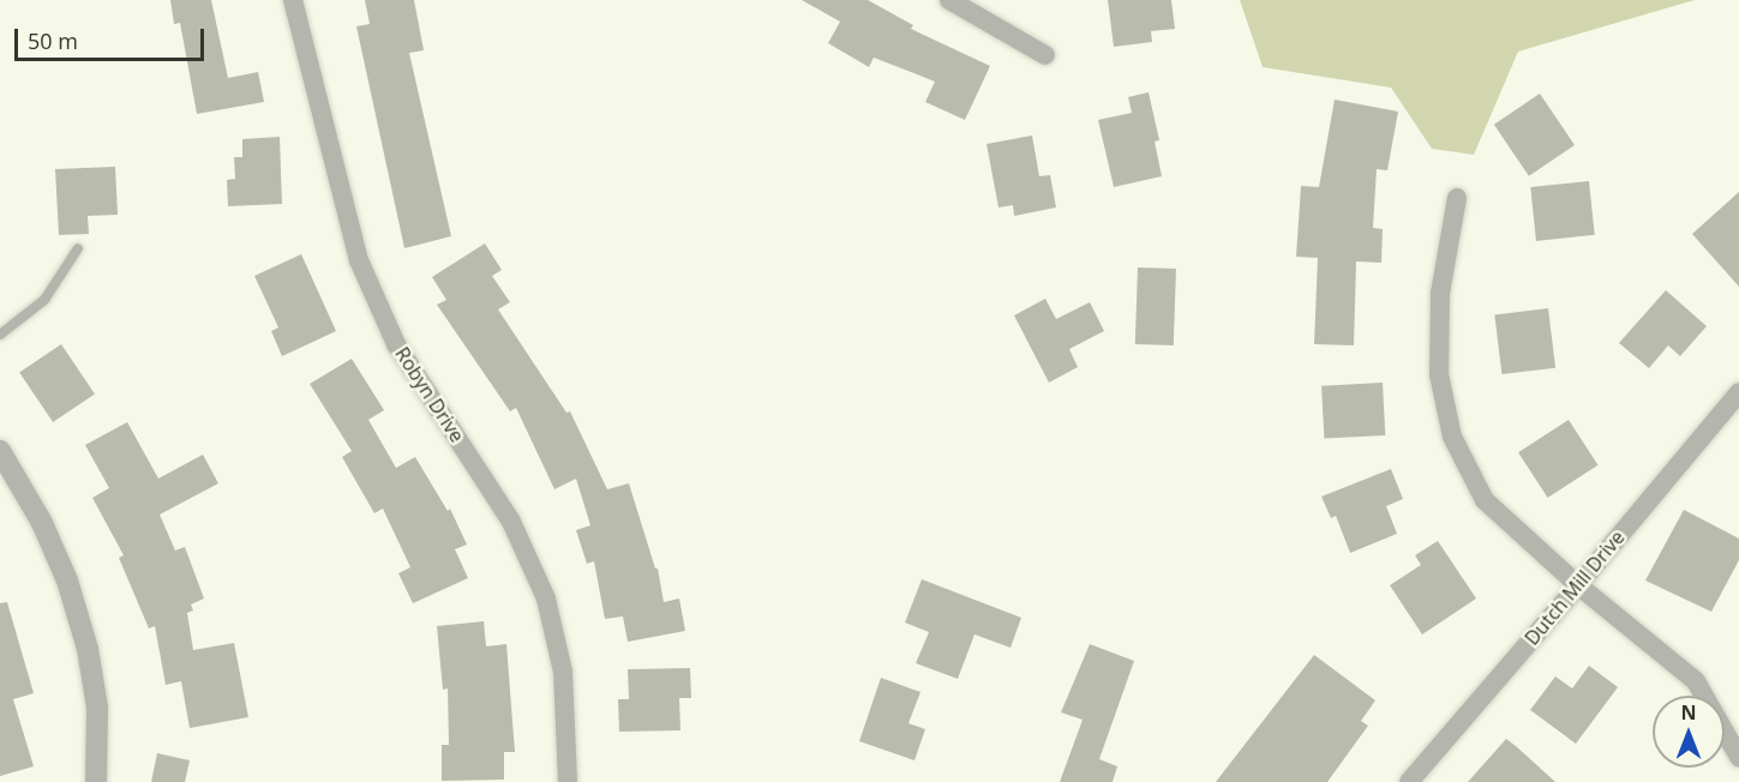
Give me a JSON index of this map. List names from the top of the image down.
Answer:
{
  "streets": {
    "street": ["Robyn Drive", "Dutch Mill Drive"]
  },
  "scale_bar": "50 m",
  "north": "top"
}
